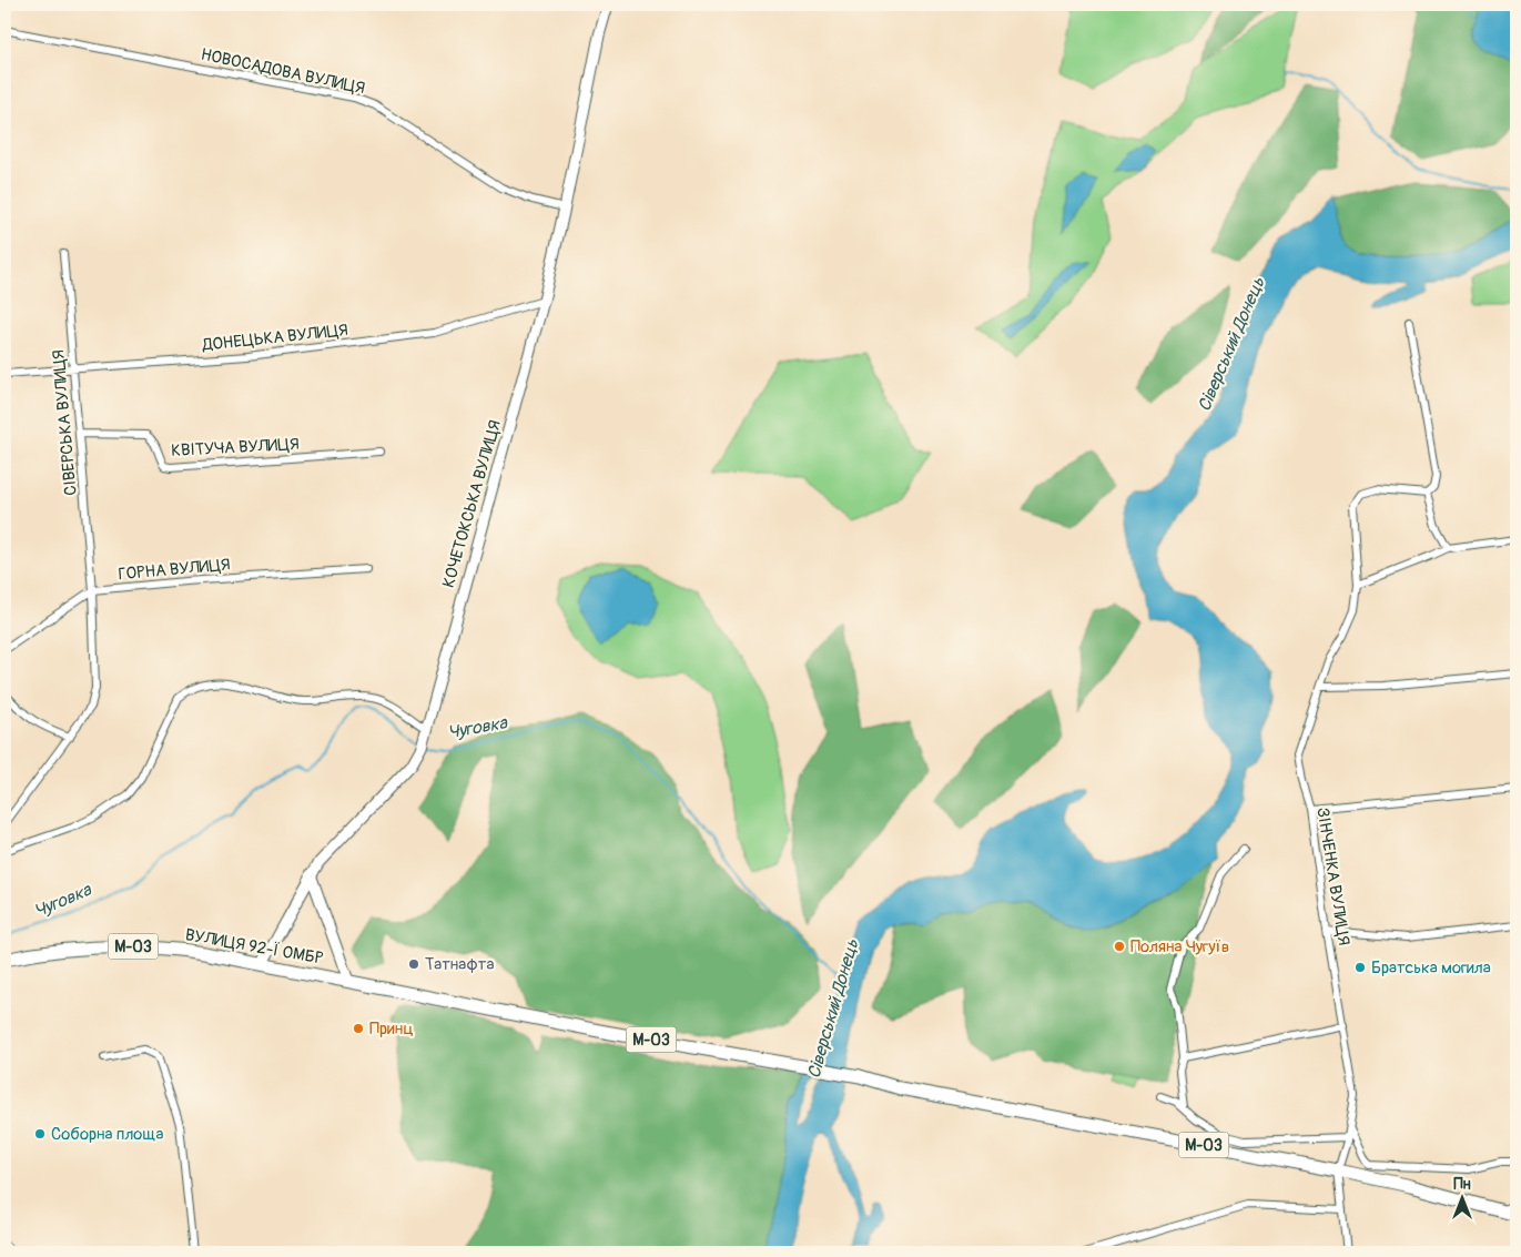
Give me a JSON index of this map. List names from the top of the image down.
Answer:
{
  "streets": {
    "highway": ["М-03", "ВУЛИЦЯ 92-Ї ОМБР"],
    "main road": ["КОЧЕТОКСЬКА ВУЛИЦЯ"],
    "street": [
      "НОВОСАДОВА ВУЛИЦЯ",
      "ДОНЕЦЬКА ВУЛИЦЯ",
      "СІВЕРСЬКА ВУЛИЦЯ",
      "КВІТУЧА ВУЛИЦЯ",
      "ГОРНА ВУЛИЦЯ",
      "ЗІНЧЕНКА ВУЛИЦЯ"
    ]
  },
  "crossings": [
    ["НОВОСАДОВА ВУЛИЦЯ", "КОЧЕТОКСЬКА ВУЛИЦЯ"],
    ["ДОНЕЦЬКА ВУЛИЦЯ", "СІВЕРСЬКА ВУЛИЦЯ"],
    ["ДОНЕЦЬКА ВУЛИЦЯ", "КОЧЕТОКСЬКА ВУЛИЦЯ"],
    ["СІВЕРСЬКА ВУЛИЦЯ", "КВІТУЧА ВУЛИЦЯ"],
    ["СІВЕРСЬКА ВУЛИЦЯ", "ГОРНА ВУЛИЦЯ"],
    ["КОЧЕТОКСЬКА ВУЛИЦЯ", "ВУЛИЦЯ 92-Ї ОМБР"],
    ["ЗІНЧЕНКА ВУЛИЦЯ", "М-03"],
    ["ЗІНЧЕНКА ВУЛИЦЯ", "ВУЛИЦЯ 92-Ї ОМБР"],
    ["М-03", "ВУЛИЦЯ 92-Ї ОМБР"]
  ],
  "water": ["Сіверський Донець", "Чуговка"],
  "places": [
    "Поляна Чугуїв",
    "Татнафта",
    "Братська могила",
    "Принц",
    "Соборна площа"
  ],
  "north": "top"
}
